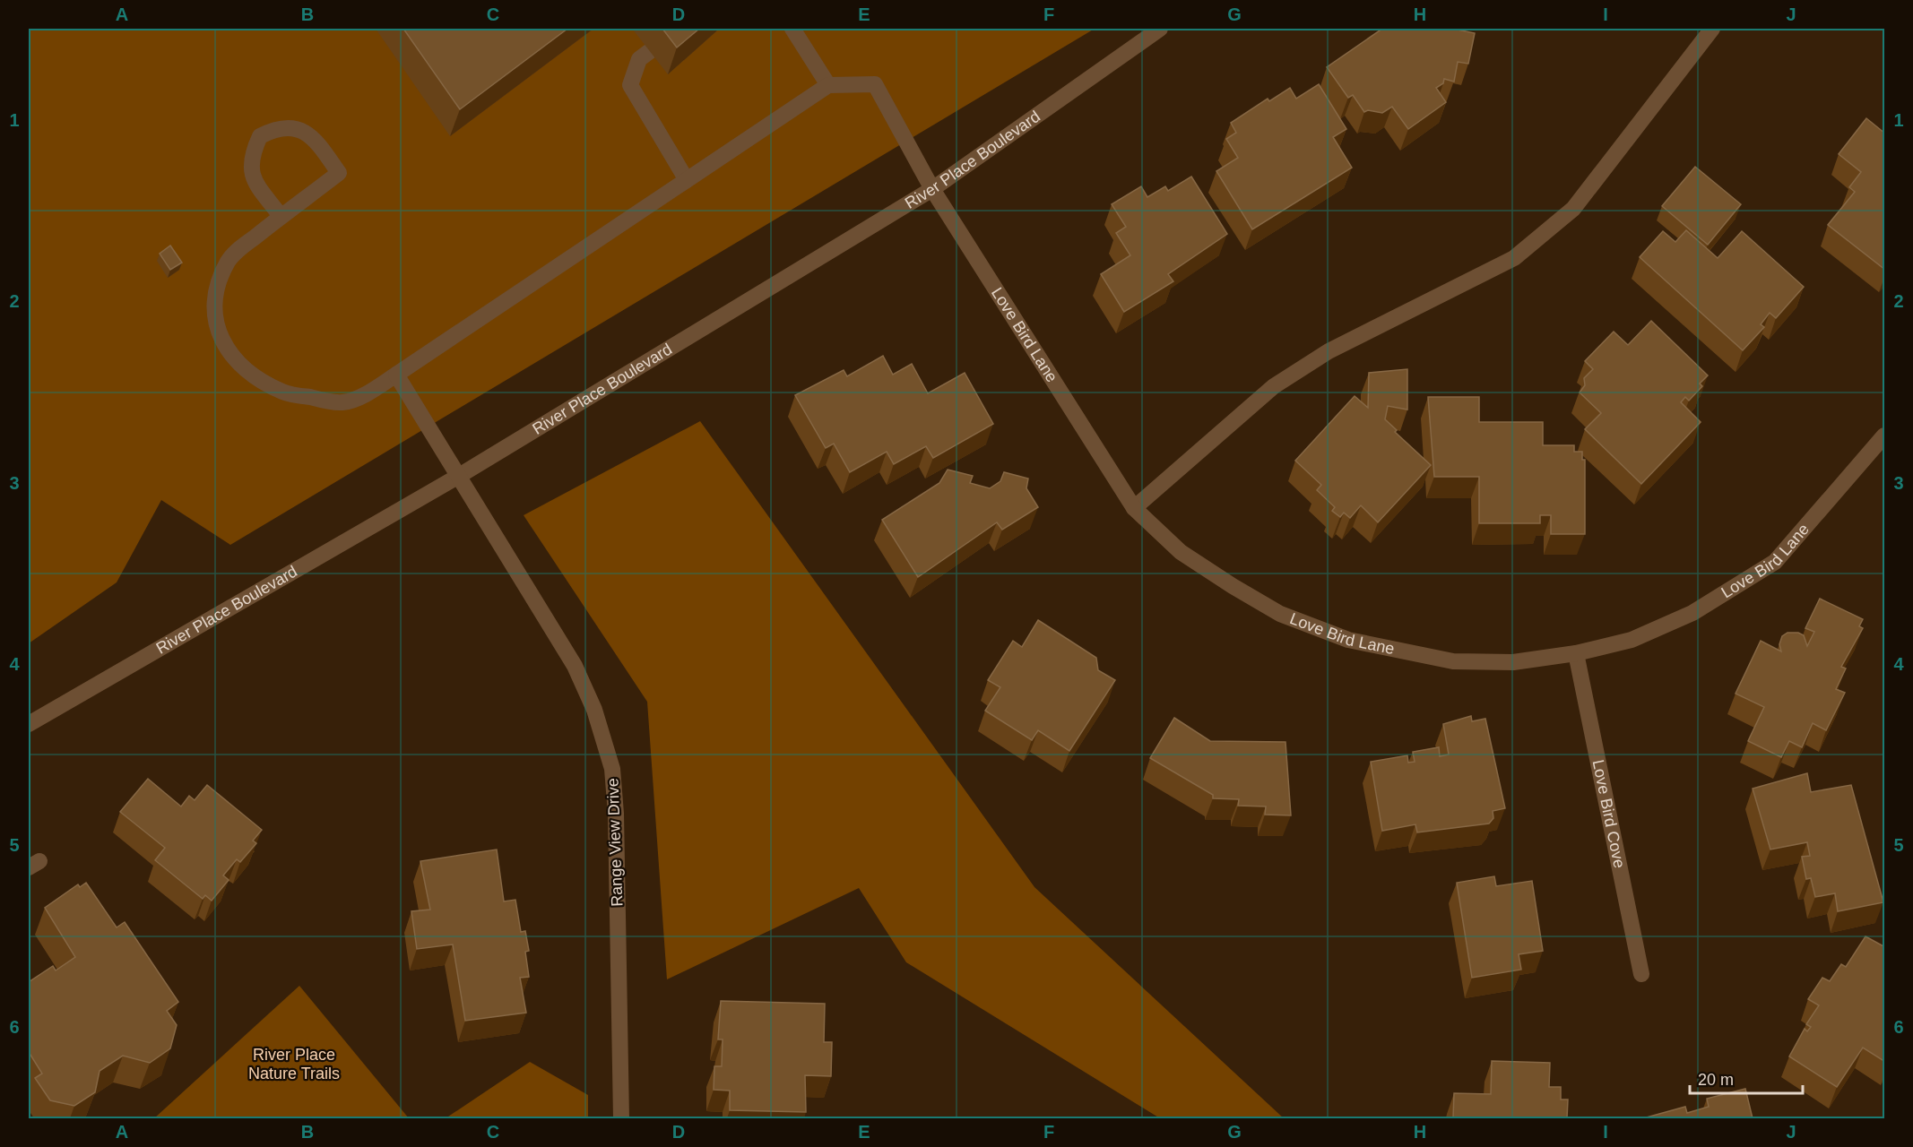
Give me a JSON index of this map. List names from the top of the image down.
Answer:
{
  "streets": {
    "street": [
      "River Place Boulevard",
      "Love Bird Lane",
      "Love Bird Cove",
      "Range View Drive"
    ]
  },
  "crossings": [
    ["River Place Boulevard", "Love Bird Lane"],
    ["River Place Boulevard", "Range View Drive"],
    ["Love Bird Lane", "Love Bird Cove"]
  ],
  "parks": ["River Place Nature Trails"],
  "scale_bar": "20 m",
  "grid": {
    "columns": [
      "A",
      "B",
      "C",
      "D",
      "E",
      "F",
      "G",
      "H",
      "I",
      "J"
    ],
    "rows": [
      "1",
      "2",
      "3",
      "4",
      "5",
      "6"
    ]
  }
}
